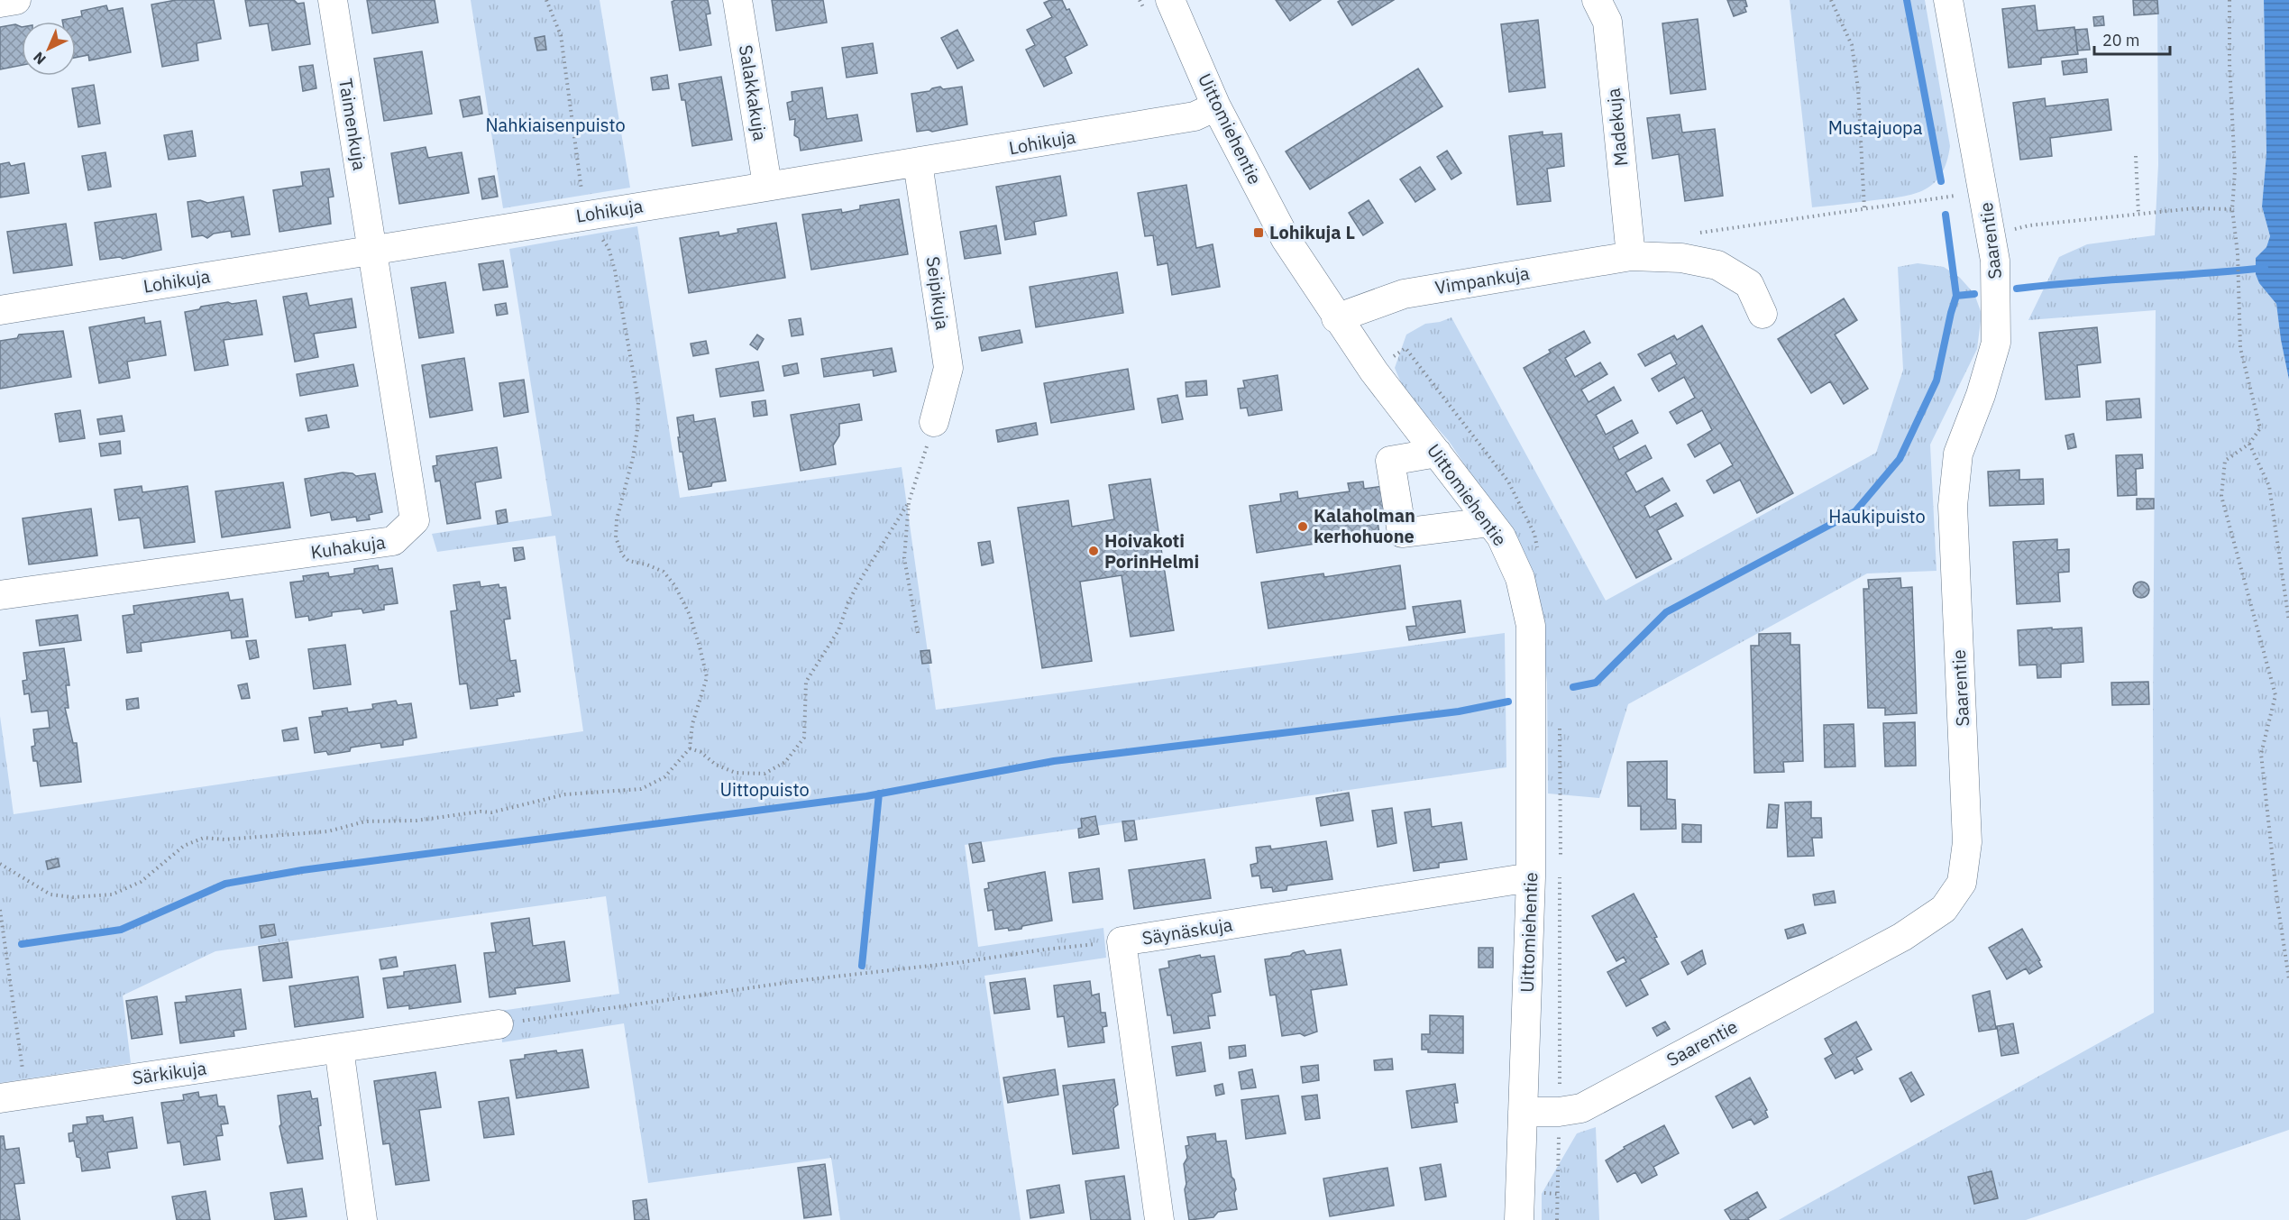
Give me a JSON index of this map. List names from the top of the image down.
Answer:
{
  "streets": {
    "street": [
      "Salakkakuja",
      "Taimenkuja",
      "Madekuja",
      "Uittomiehentie",
      "Lohikuja",
      "Saarentie",
      "Vimpankuja",
      "Seipikuja",
      "Kuhakuja",
      "Säynäskuja",
      "Särkikuja"
    ]
  },
  "crossings": [
    ["Salakkakuja", "Lohikuja"],
    ["Taimenkuja", "Lohikuja"],
    ["Taimenkuja", "Kuhakuja"],
    ["Madekuja", "Vimpankuja"],
    ["Uittomiehentie", "Lohikuja"],
    ["Uittomiehentie", "Saarentie"],
    ["Uittomiehentie", "Vimpankuja"],
    ["Uittomiehentie", "Säynäskuja"],
    ["Lohikuja", "Seipikuja"],
    ["Lohikuja", "Kuhakuja"]
  ],
  "parks": [
    "Nahkiaisenpuisto",
    "Mustajuopa",
    "Haukipuisto",
    "Uittopuisto"
  ],
  "places": {
    "transit": ["Lohikuja L"],
    "other": ["Kalaholman kerhohuone", "Hoivakoti PorinHelmi"]
  },
  "scale_bar": "20 m",
  "north": "bottom left"
}
